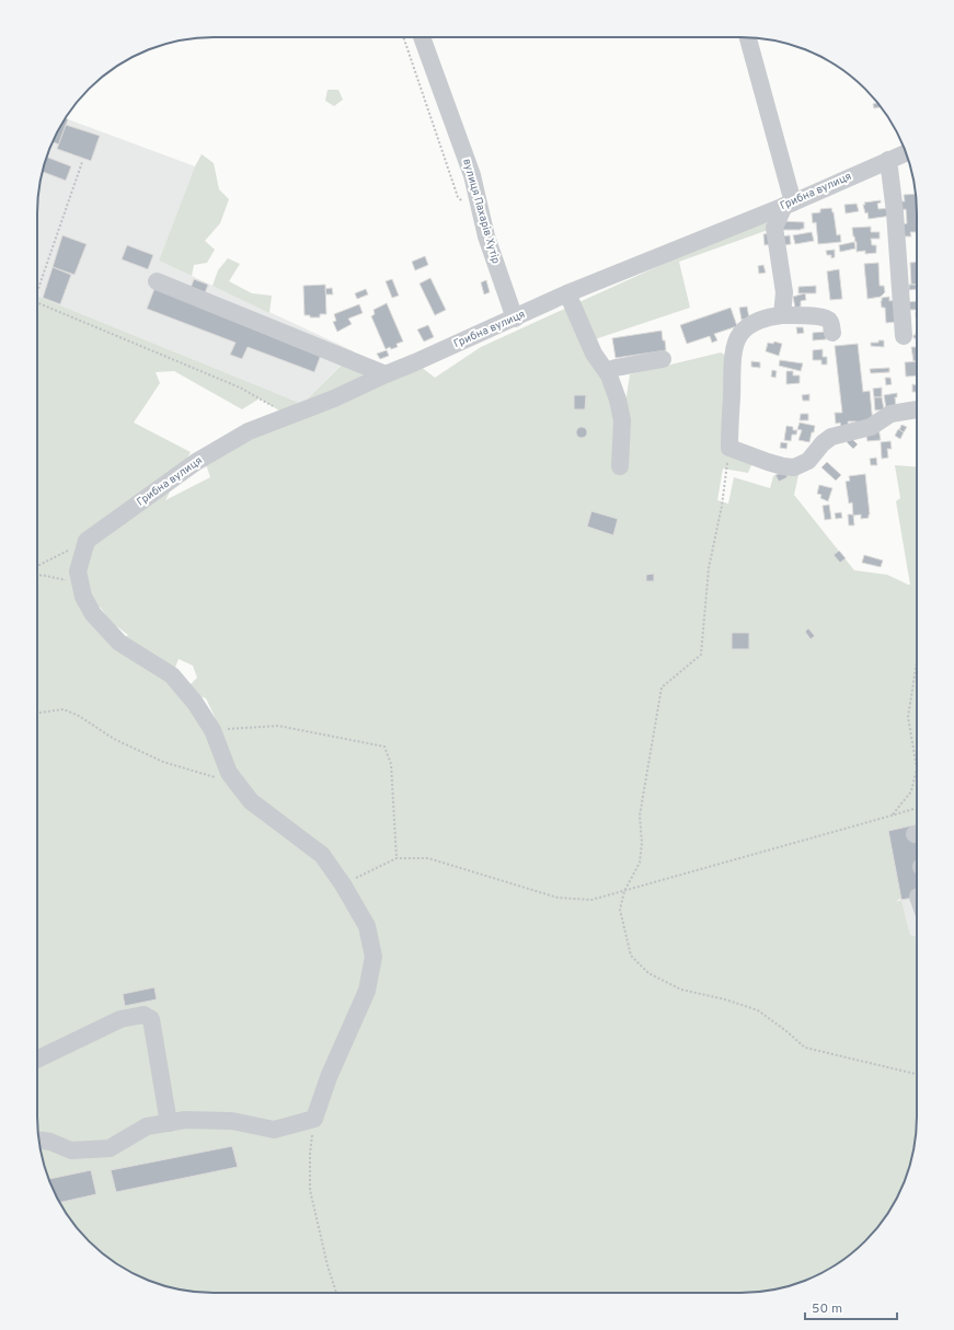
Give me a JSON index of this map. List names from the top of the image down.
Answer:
{
  "streets": {
    "street": ["Грибна вулиця", "вулиця Пахарів Хутір"]
  },
  "crossings": [
    ["Грибна вулиця", "вулиця Пахарів Хутір"]
  ],
  "scale_bar": "50 m"
}
